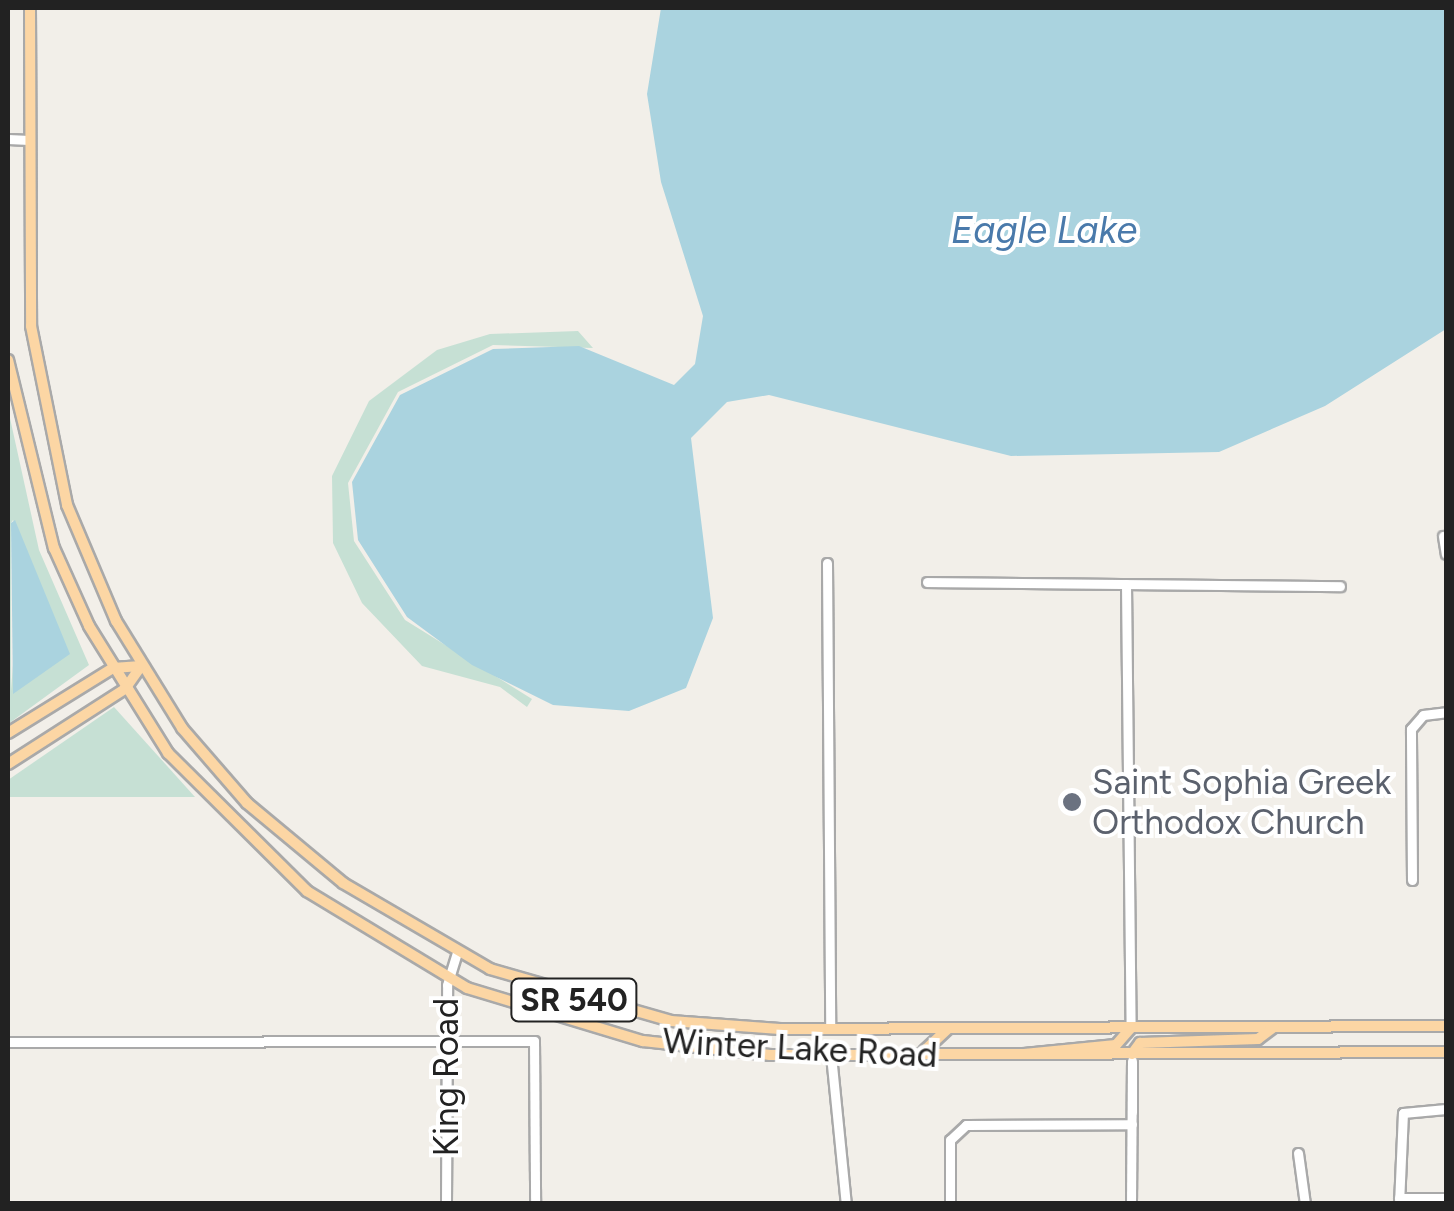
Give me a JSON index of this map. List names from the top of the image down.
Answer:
{
  "streets": {
    "main road": ["SR 540", "Winter Lake Road"],
    "street": ["King Road"]
  },
  "crossings": [
    ["SR 540", "Winter Lake Road"],
    ["Winter Lake Road", "King Road"]
  ],
  "water": ["Eagle Lake"],
  "places": ["Saint Sophia Greek Orthodox Church"]
}
